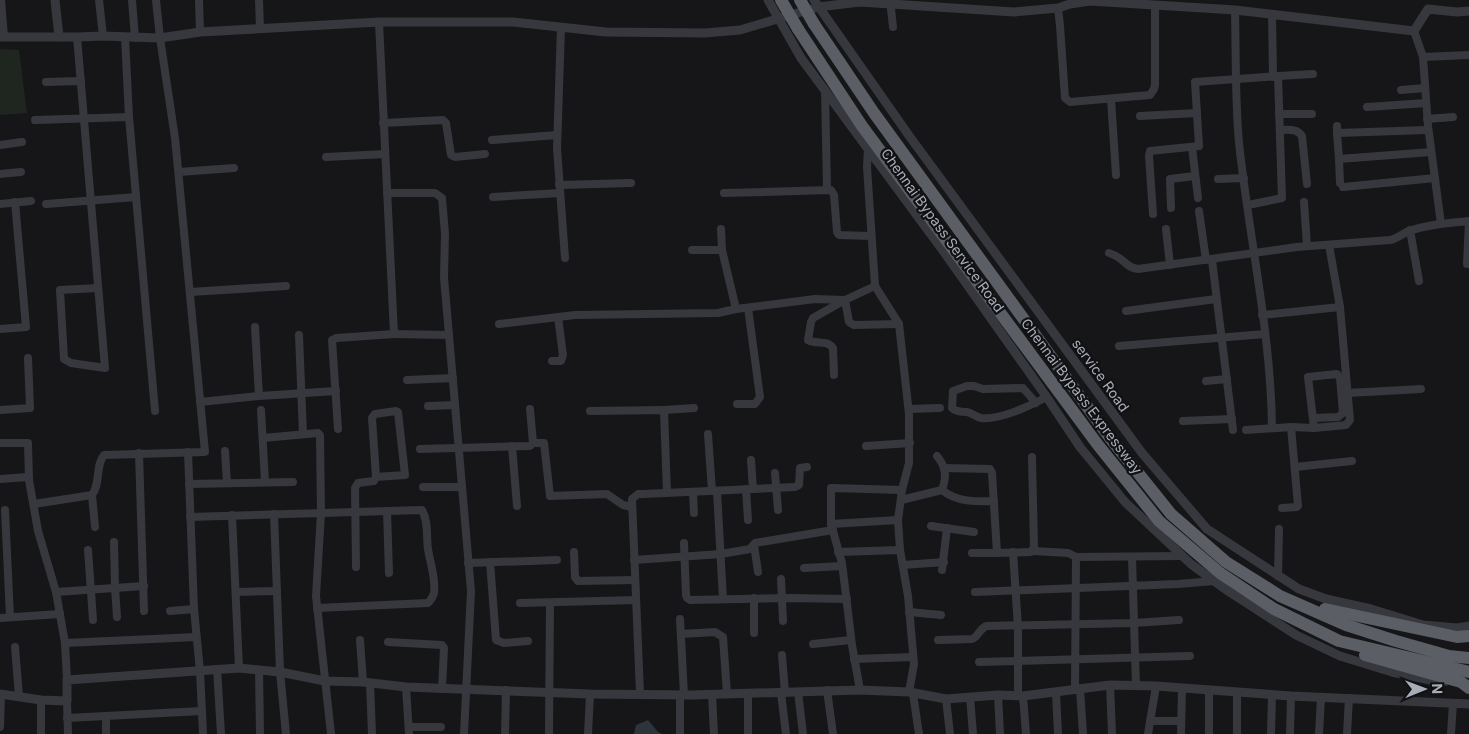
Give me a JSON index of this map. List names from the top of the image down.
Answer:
{
  "streets": {
    "highway": ["Chennai Bypass Expressway"],
    "street": ["Chennai Bypass Service Road", "service Road"]
  },
  "north": "right"
}
